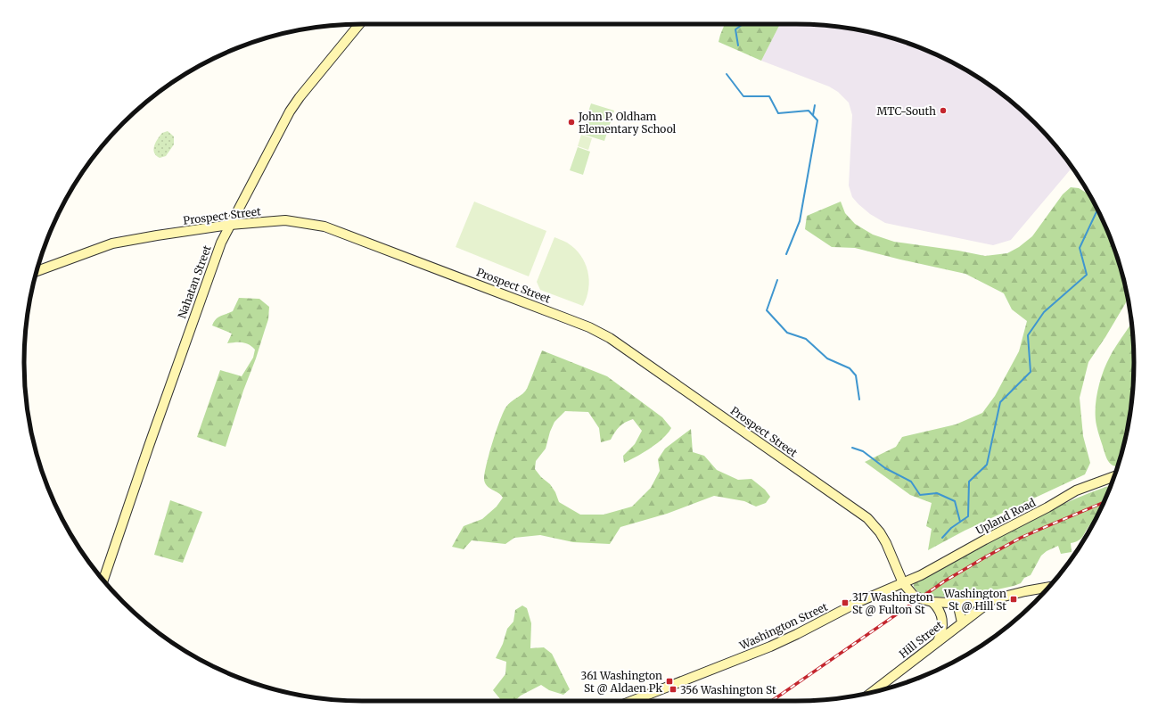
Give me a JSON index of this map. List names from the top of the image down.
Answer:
{
  "streets": {
    "street": [
      "Prospect Street",
      "Nahatan Street",
      "Upland Road",
      "Washington Street",
      "Hill Street"
    ]
  },
  "crossings": [
    ["Prospect Street", "Nahatan Street"],
    ["Prospect Street", "Upland Road"],
    ["Prospect Street", "Washington Street"],
    ["Upland Road", "Washington Street"]
  ],
  "places": {
    "other": ["MTC-South", "John P. Oldham Elementary School"],
    "transit": [
      "Washington St @ Hill St",
      "317 Washington St @ Fulton St",
      "361 Washington St @ Aldaen Pk",
      "356 Washington St"
    ]
  }
}
